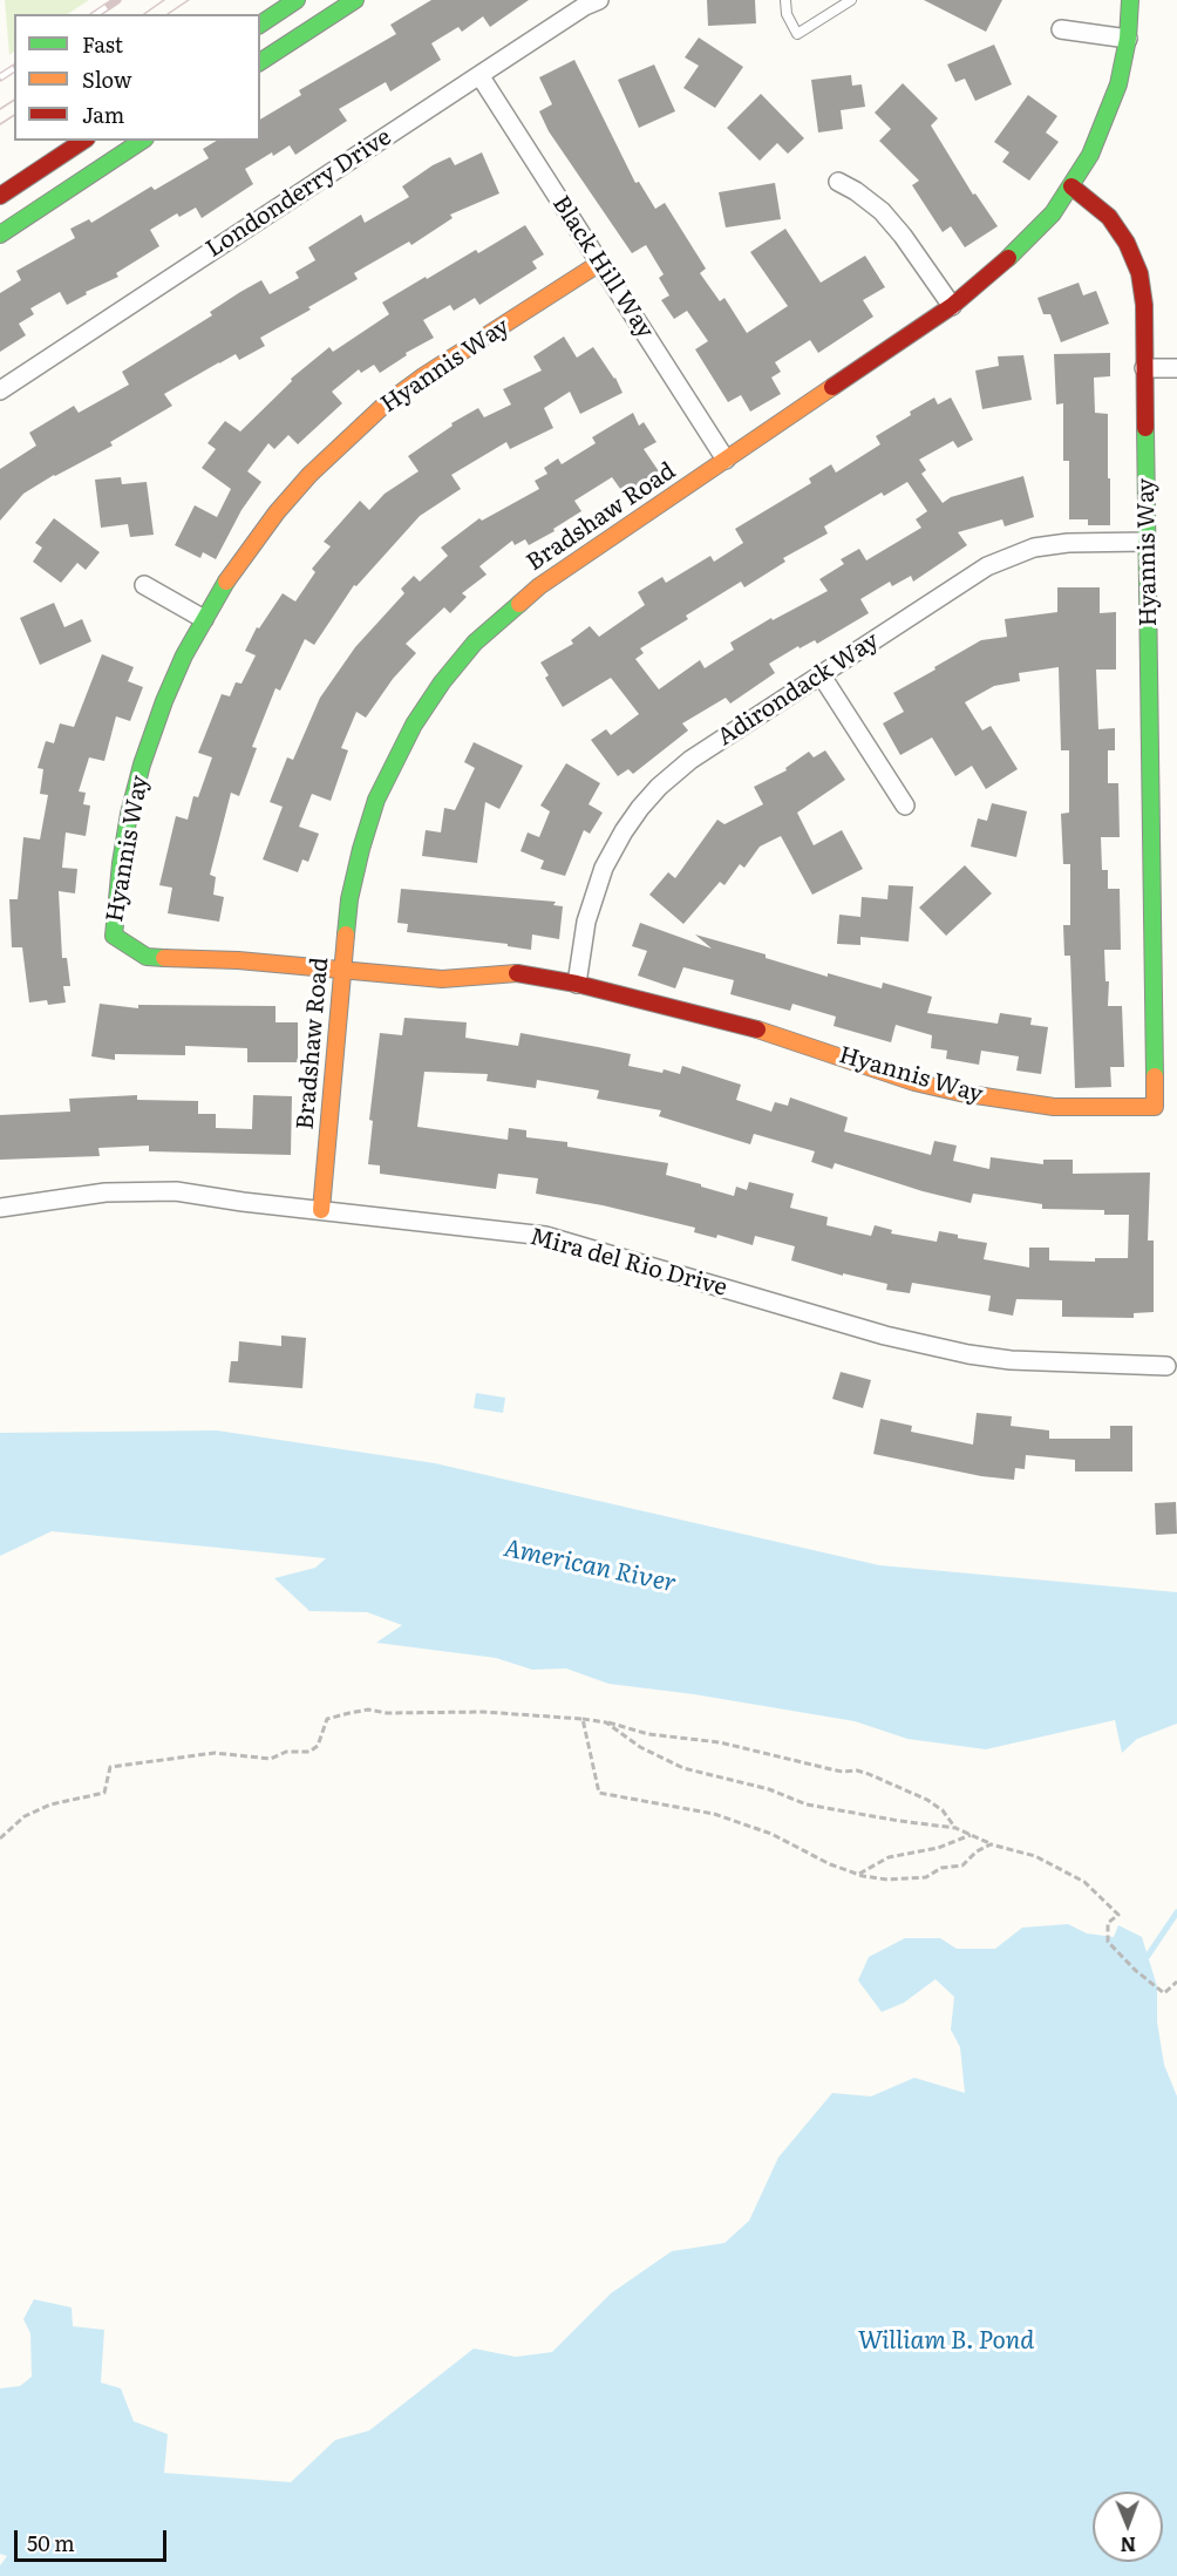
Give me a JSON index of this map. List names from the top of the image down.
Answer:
{
  "streets": {
    "street": [
      "Londonderry Drive",
      "Black Hill Way",
      "Hyannis Way",
      "Bradshaw Road",
      "Adirondack Way",
      "Mira del Rio Drive"
    ]
  },
  "crossings": [
    ["Londonderry Drive", "Black Hill Way"],
    ["Black Hill Way", "Hyannis Way"],
    ["Black Hill Way", "Bradshaw Road"],
    ["Hyannis Way", "Bradshaw Road"],
    ["Hyannis Way", "Adirondack Way"],
    ["Bradshaw Road", "Mira del Rio Drive"]
  ],
  "water": ["American River", "William B. Pond"],
  "legend": ["Fast", "Slow", "Jam"],
  "scale_bar": "50 m",
  "north": "bottom"
}
